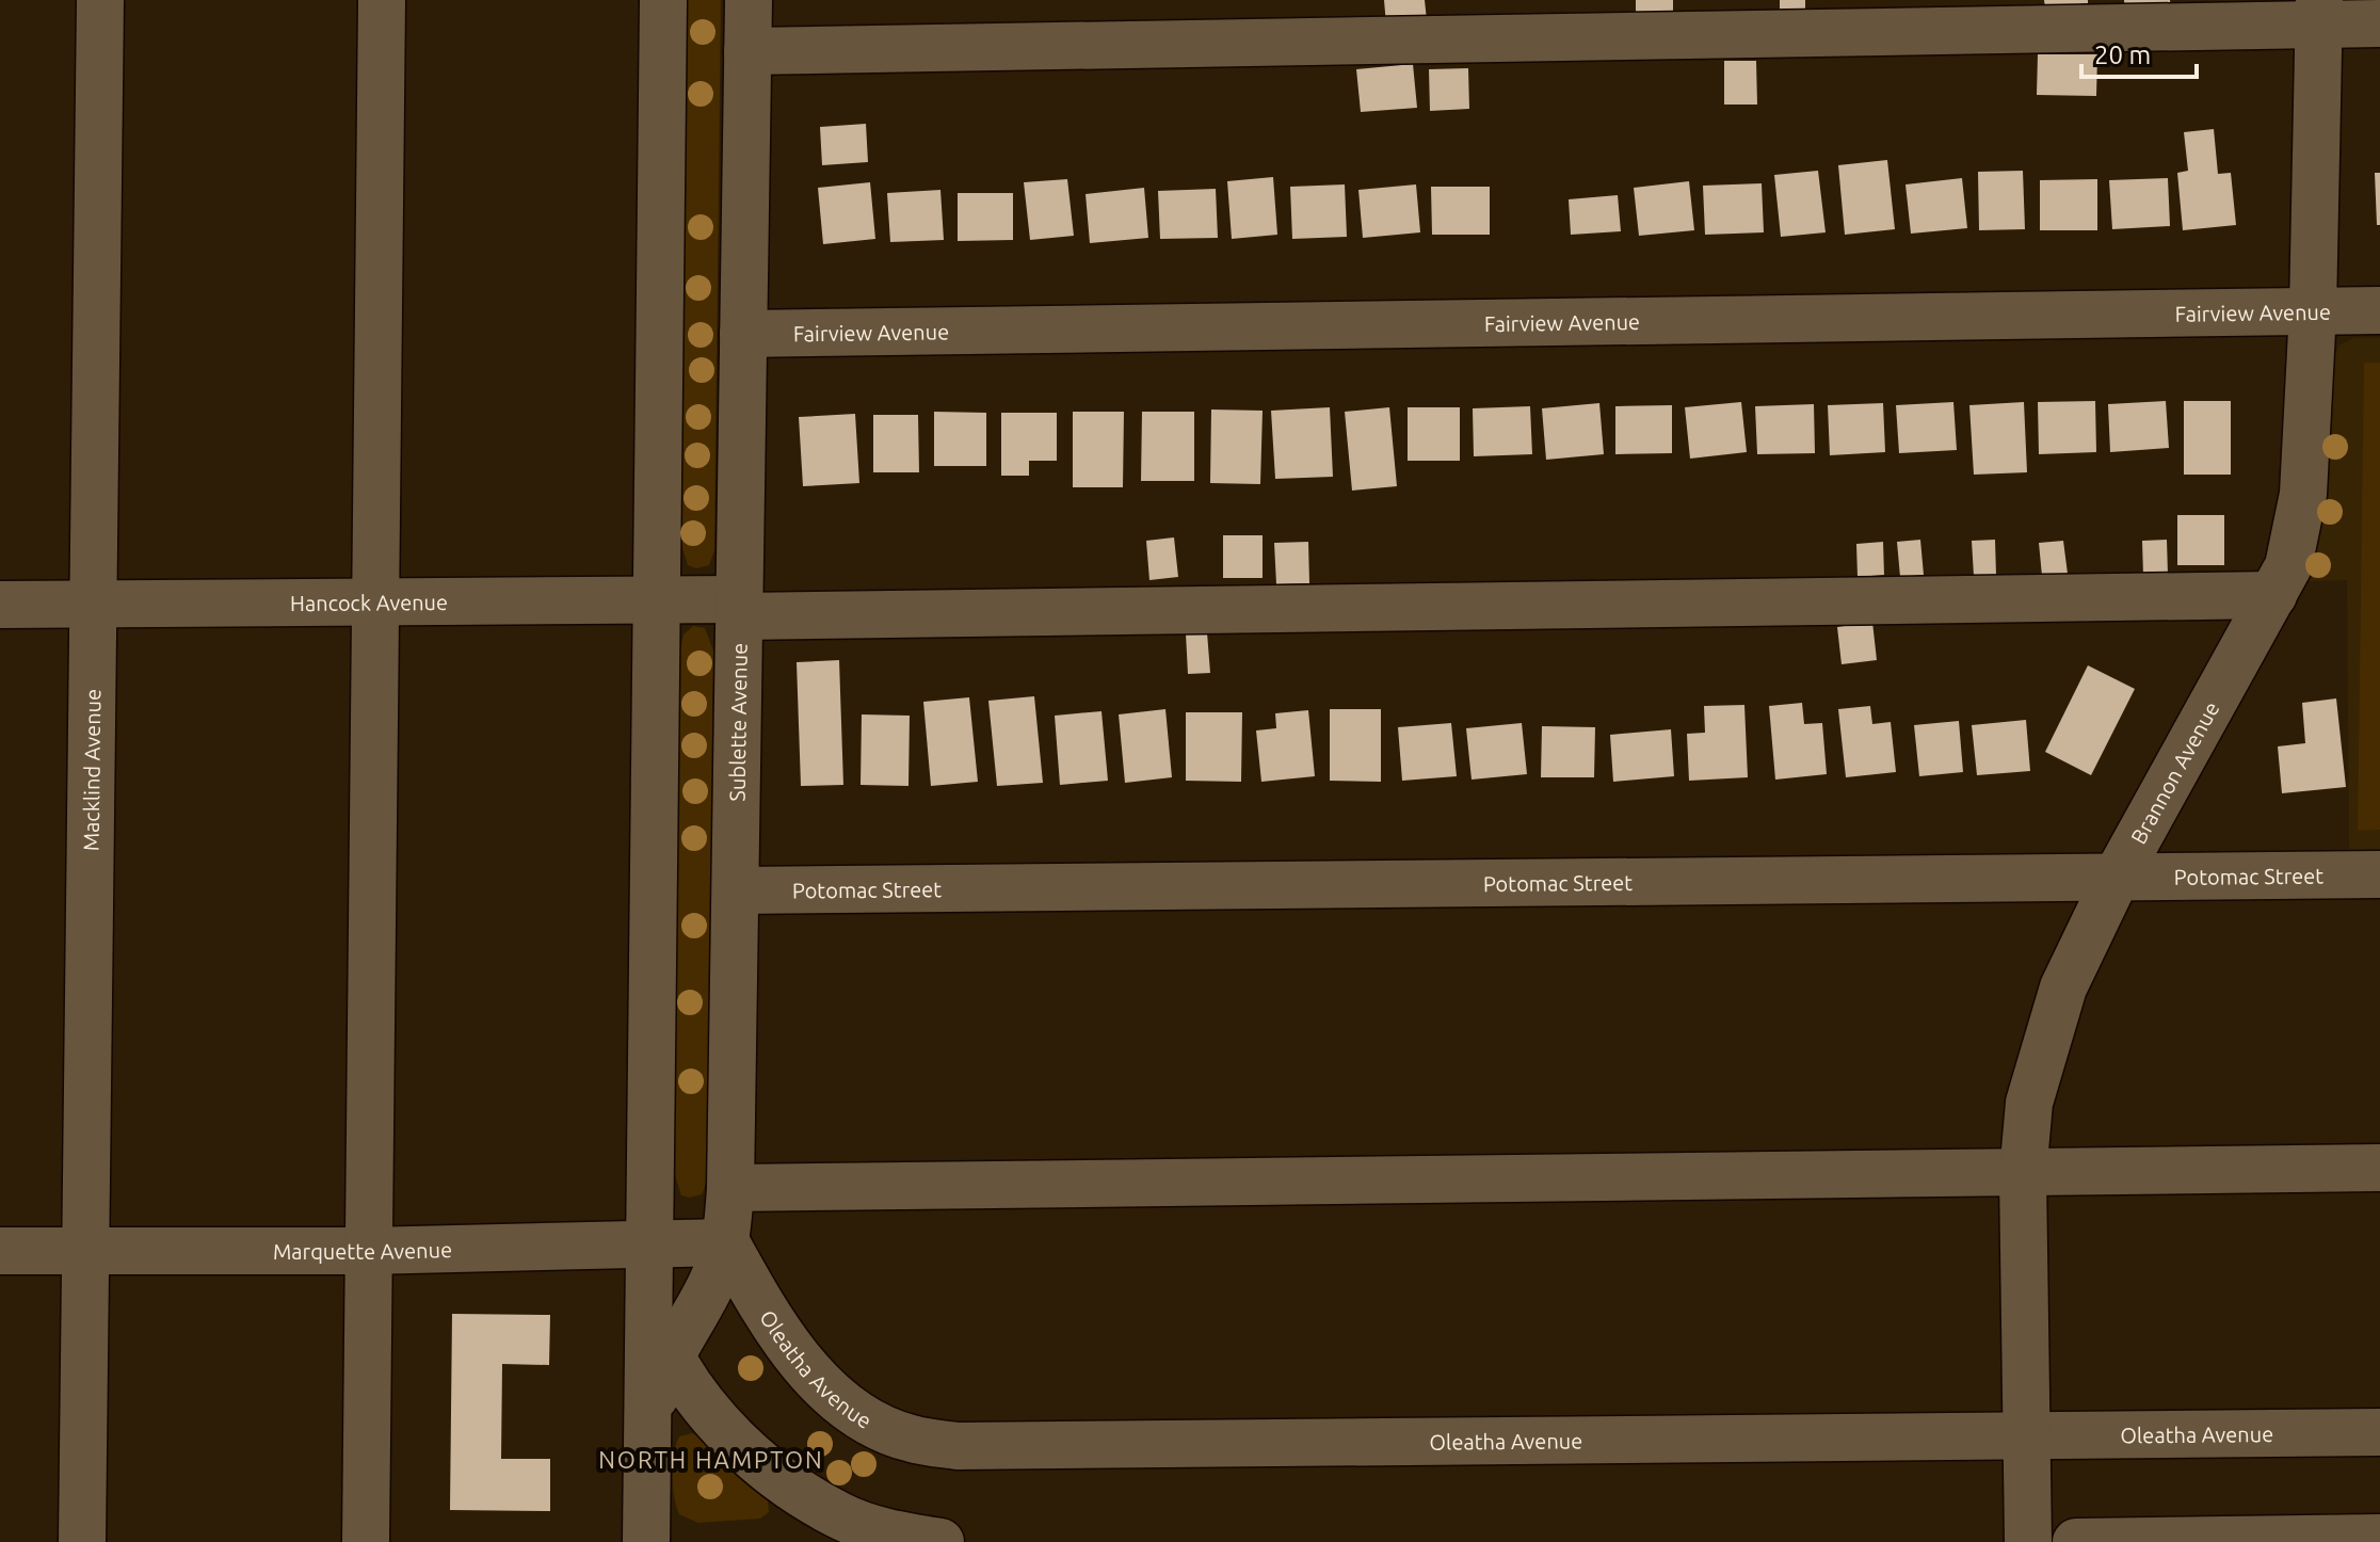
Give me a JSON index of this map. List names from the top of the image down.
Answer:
{
  "streets": {
    "street": [
      "Fairview Avenue",
      "Hancock Avenue",
      "Sublette Avenue",
      "Macklind Avenue",
      "Brannon Avenue",
      "Potomac Street",
      "Marquette Avenue",
      "Oleatha Avenue"
    ]
  },
  "crossings": [
    ["Fairview Avenue", "Sublette Avenue"],
    ["Fairview Avenue", "Brannon Avenue"],
    ["Hancock Avenue", "Sublette Avenue"],
    ["Hancock Avenue", "Macklind Avenue"],
    ["Hancock Avenue", "Brannon Avenue"],
    ["Sublette Avenue", "Potomac Street"],
    ["Sublette Avenue", "Marquette Avenue"],
    ["Sublette Avenue", "Oleatha Avenue"],
    ["Macklind Avenue", "Marquette Avenue"],
    ["Brannon Avenue", "Potomac Street"],
    ["Brannon Avenue", "Oleatha Avenue"],
    ["Marquette Avenue", "Oleatha Avenue"]
  ],
  "districts": ["NORTH HAMPTON"],
  "scale_bar": "20 m"
}
